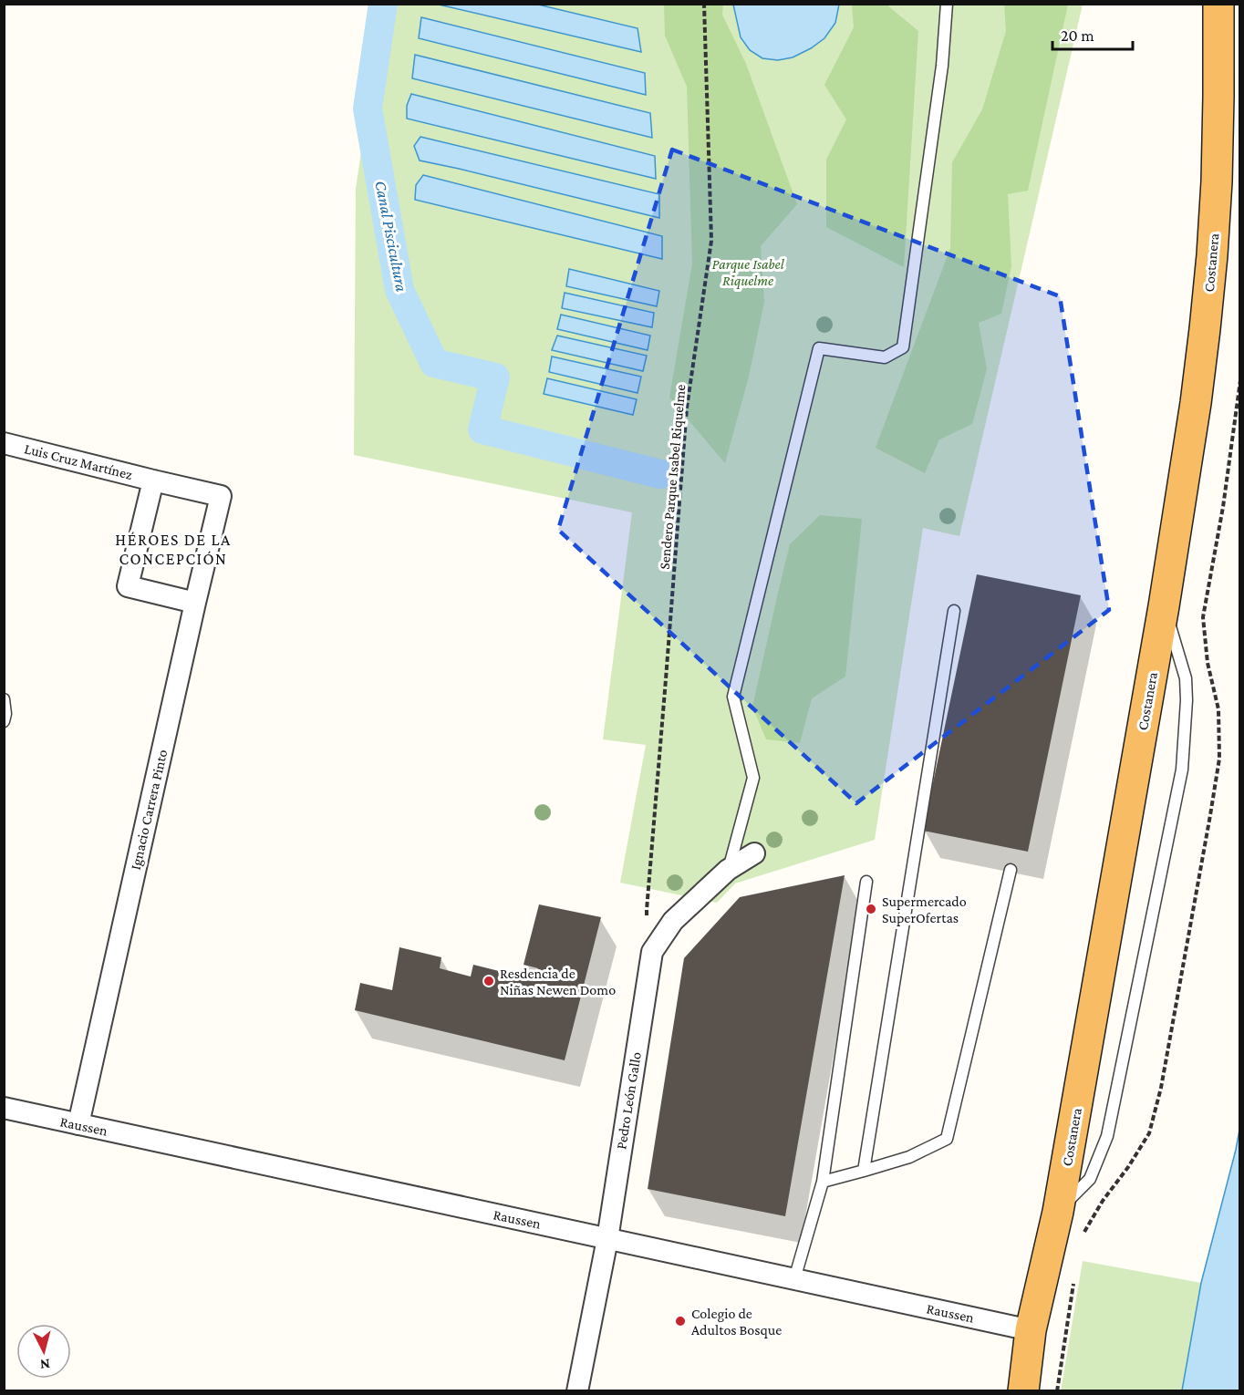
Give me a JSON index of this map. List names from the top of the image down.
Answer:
{
  "streets": {
    "highway": ["Costanera"],
    "street": [
      "Luis Cruz Martínez",
      "Ignacio Carrera Pinto",
      "Pedro León Gallo",
      "Raussen"
    ],
    "path": ["Sendero Parque Isabel Riquelme"]
  },
  "crossings": [
    ["Costanera", "Raussen"],
    ["Luis Cruz Martínez", "Ignacio Carrera Pinto"],
    ["Sendero Parque Isabel Riquelme", "Pedro León Gallo"],
    ["Ignacio Carrera Pinto", "Raussen"],
    ["Pedro León Gallo", "Raussen"]
  ],
  "districts": ["HÉROES DE LA CONCEPCIÓN"],
  "water": ["Canal Piscicultura"],
  "parks": ["Parque Isabel Riquelme"],
  "places": ["Supermercado SuperOfertas", "Resdencia de Niñas Newen Domo", "Colegio de Adultos Bosque"],
  "scale_bar": "20 m",
  "north": "bottom"
}
